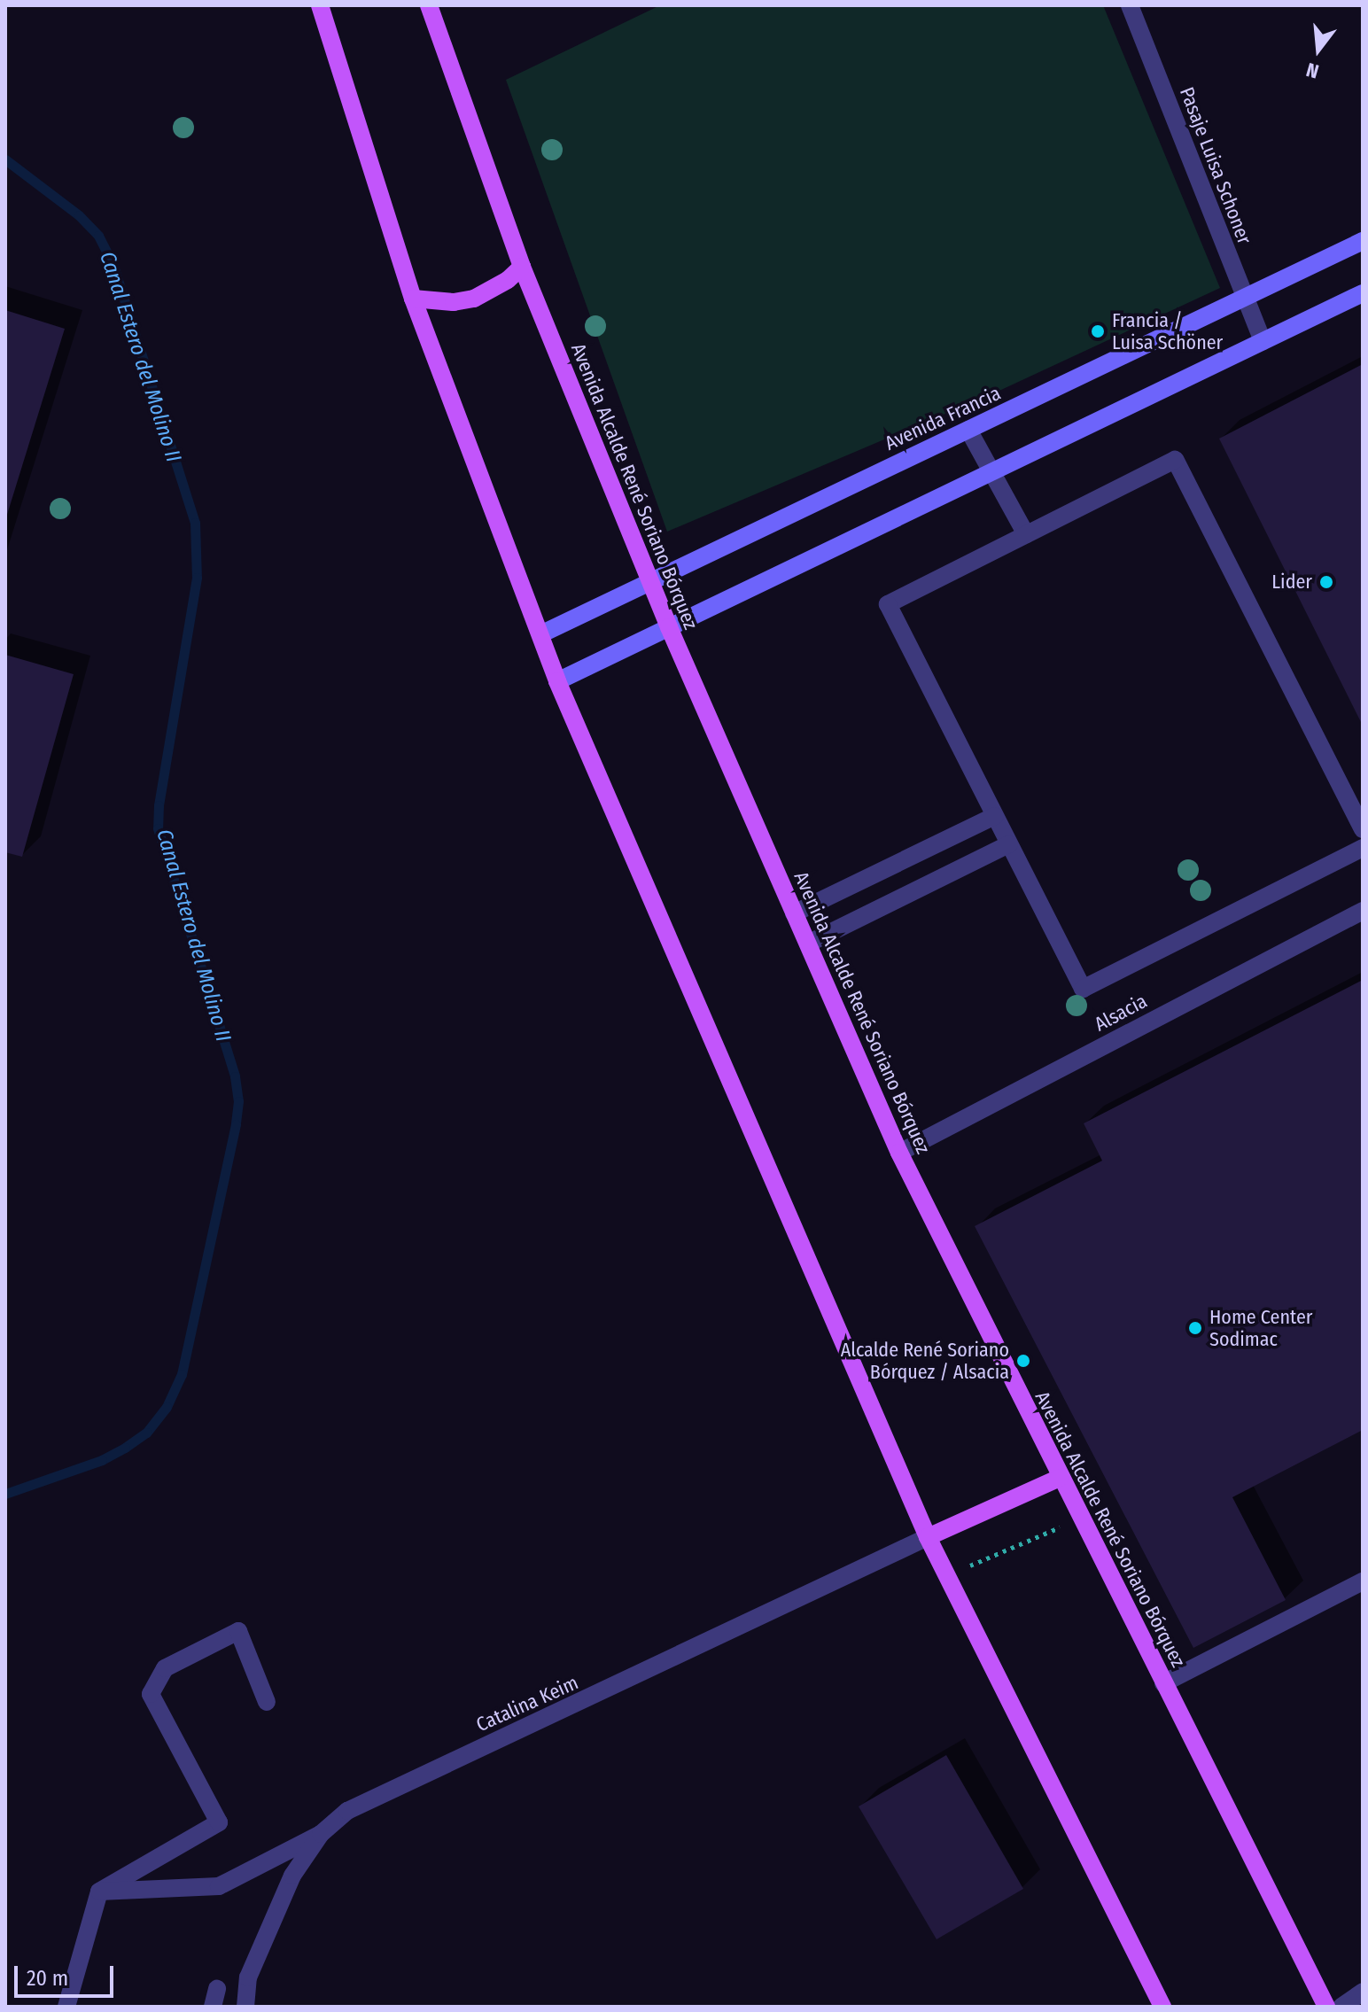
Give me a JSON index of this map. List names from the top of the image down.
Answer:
{
  "streets": {
    "main road": ["Avenida Francia", "Avenida Alcalde René Soriano Bórquez"],
    "street": ["Pasaje Luisa Schoner", "Alsacia", "Catalina Keim"]
  },
  "crossings": [
    ["Pasaje Luisa Schoner", "Avenida Francia"],
    ["Avenida Francia", "Avenida Alcalde René Soriano Bórquez"],
    ["Avenida Alcalde René Soriano Bórquez", "Alsacia"]
  ],
  "water": ["Canal Estero del Molino II"],
  "places": [
    "Francia / Luisa Schöner",
    "Lider",
    "Home Center Sodimac",
    "Alcalde René Soriano Bórquez / Alsacia"
  ],
  "scale_bar": "20 m",
  "north": "bottom"
}
